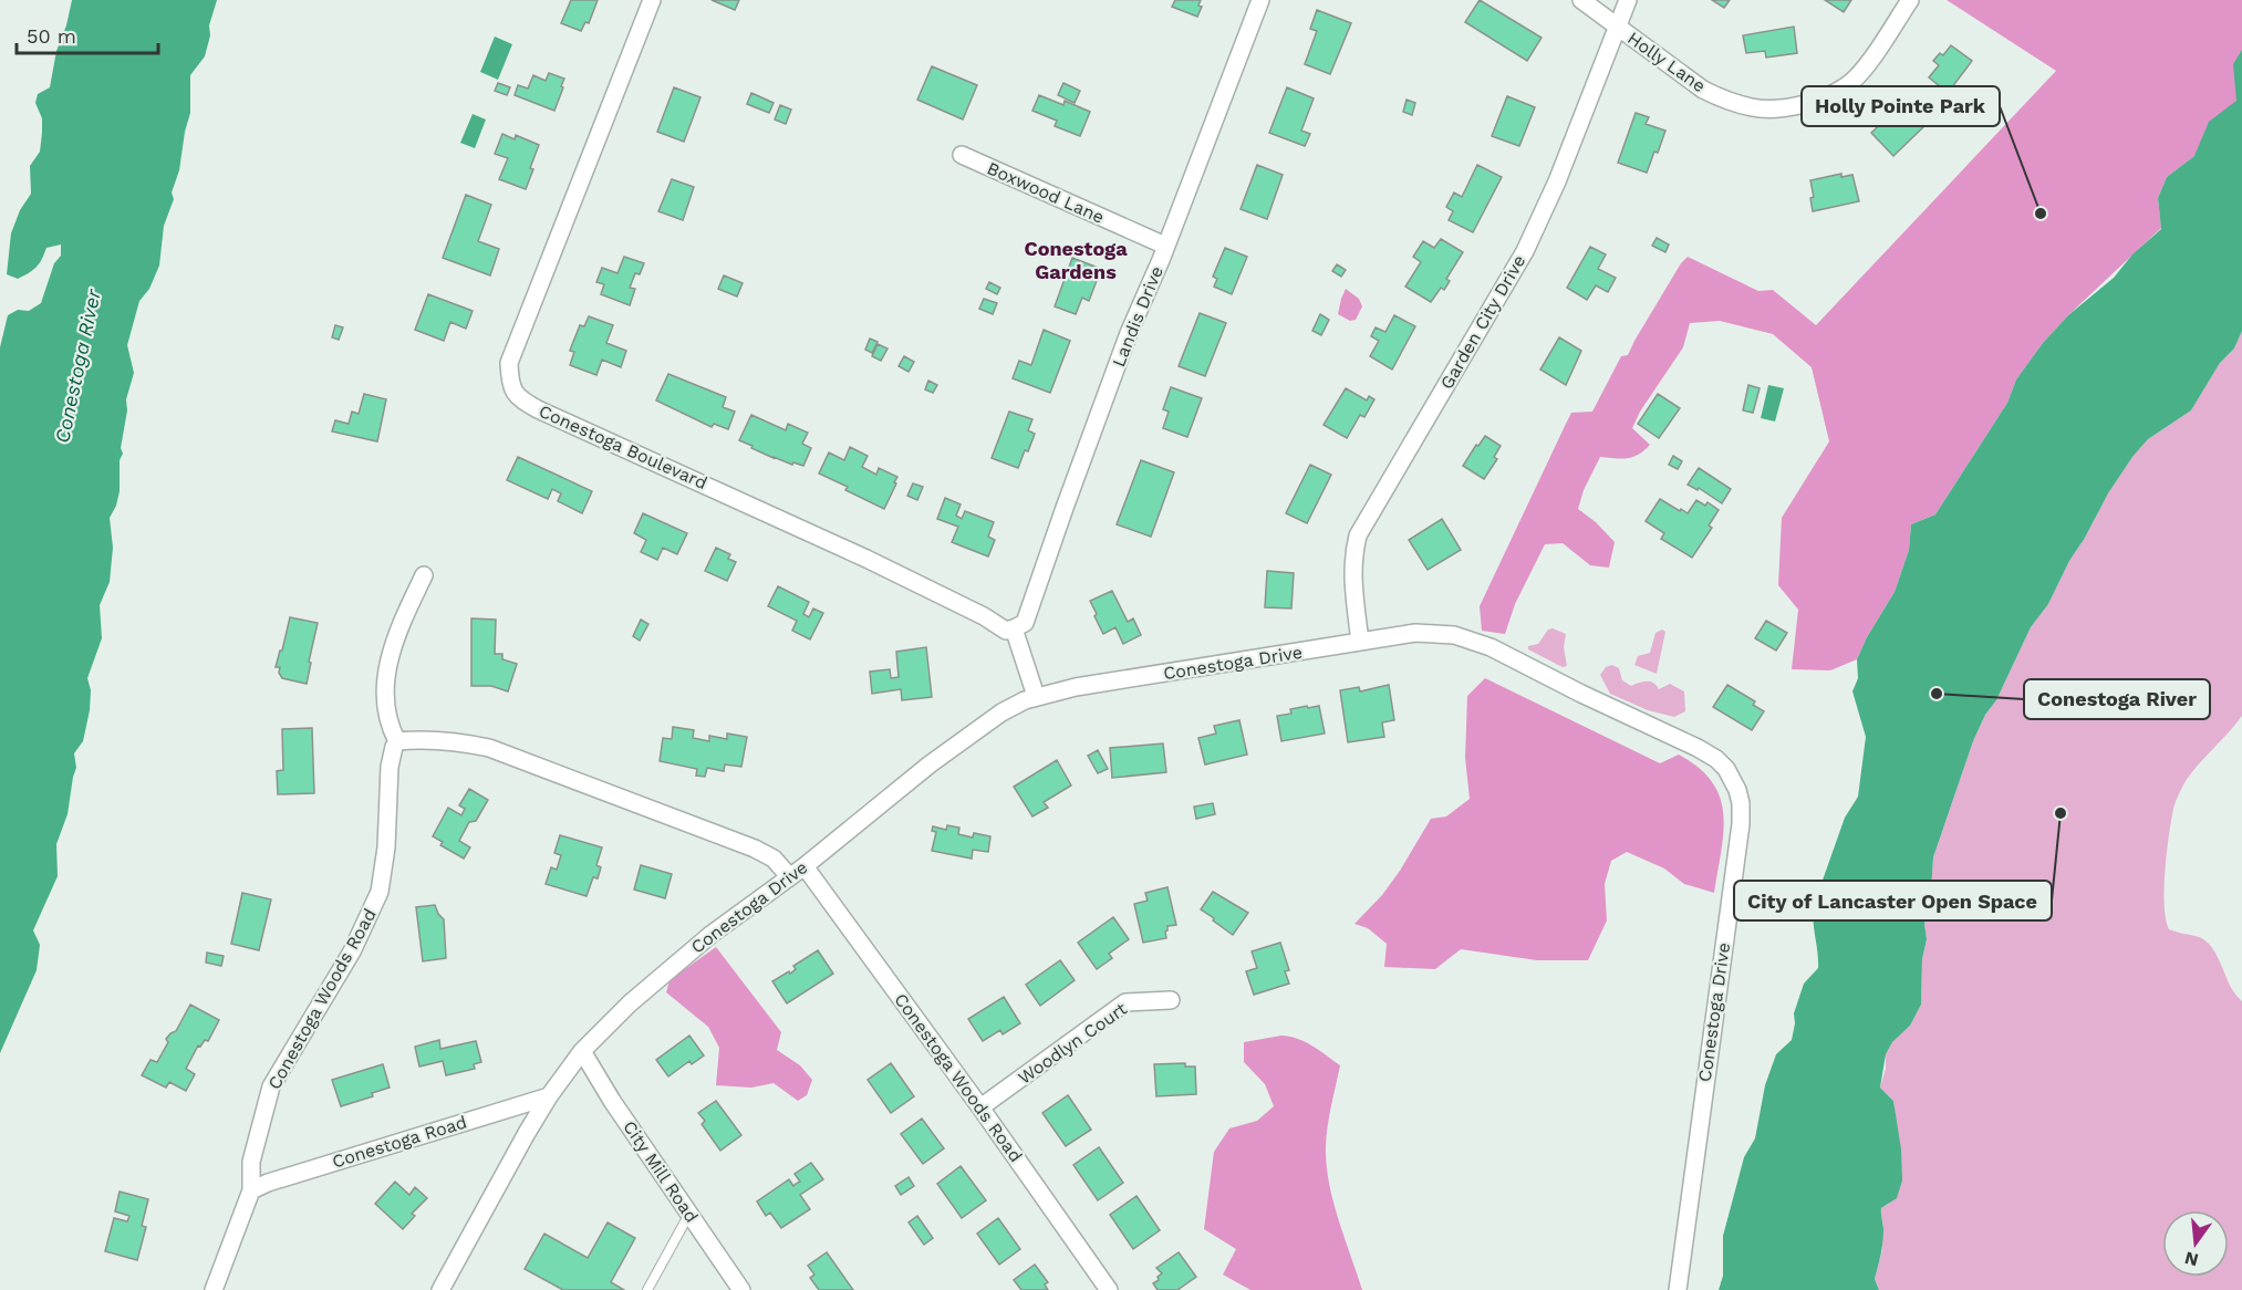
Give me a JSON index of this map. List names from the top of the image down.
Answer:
{
  "streets": {
    "street": [
      "Holly Lane",
      "Boxwood Lane",
      "Landis Drive",
      "Garden City Drive",
      "Conestoga Boulevard",
      "Conestoga Drive",
      "Conestoga Woods Road",
      "Woodlyn Court",
      "Conestoga Road",
      "City Mill Road"
    ]
  },
  "crossings": [
    ["Holly Lane", "Garden City Drive"],
    ["Boxwood Lane", "Landis Drive"],
    ["Landis Drive", "Conestoga Boulevard"],
    ["Garden City Drive", "Conestoga Drive"],
    ["Conestoga Drive", "Conestoga Woods Road"],
    ["Conestoga Drive", "Conestoga Road"],
    ["Conestoga Drive", "City Mill Road"],
    ["Conestoga Woods Road", "Woodlyn Court"],
    ["Conestoga Woods Road", "Conestoga Road"]
  ],
  "districts": ["Conestoga Gardens"],
  "water": ["Conestoga River"],
  "places": ["Holly Pointe Park", "Conestoga River", "City of Lancaster Open Space"],
  "scale_bar": "50 m",
  "north": "bottom"
}
